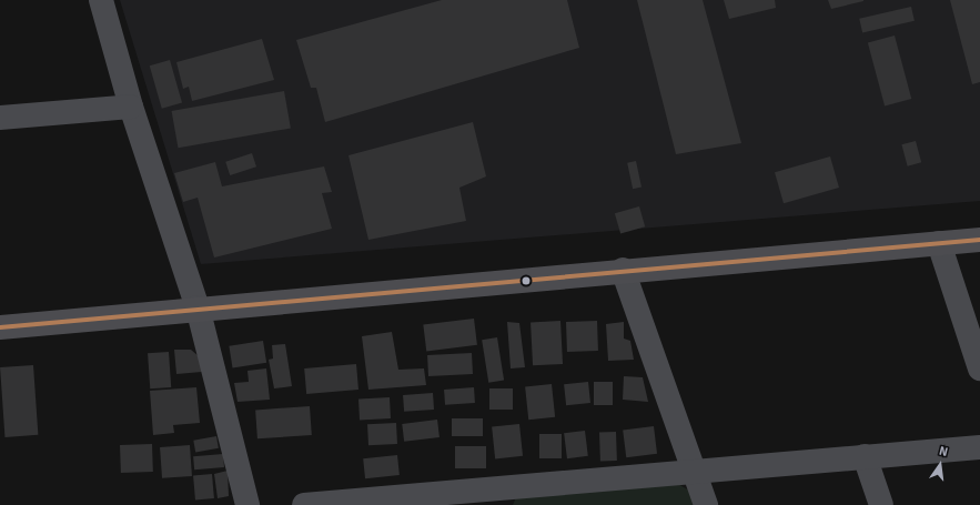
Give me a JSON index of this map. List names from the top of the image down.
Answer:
{
  "north": "top"
}
